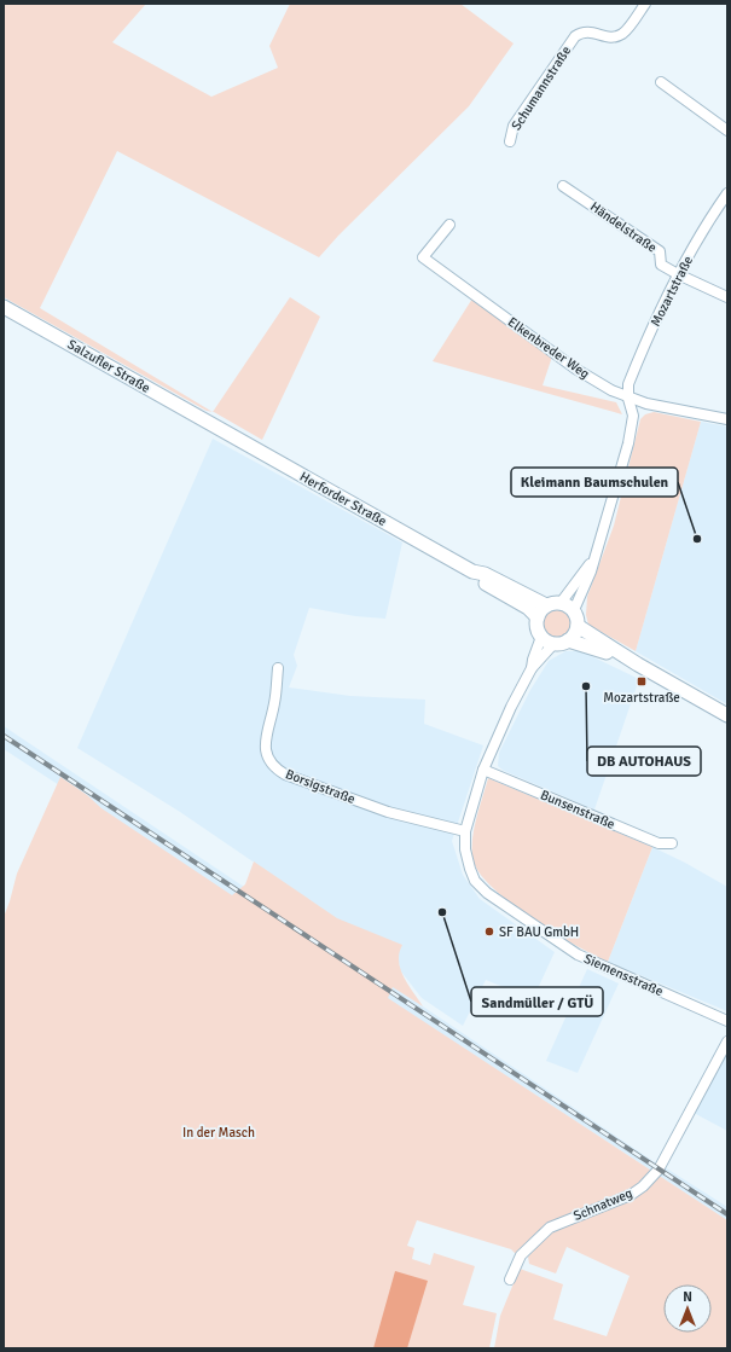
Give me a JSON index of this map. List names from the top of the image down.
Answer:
{
  "streets": {
    "main road": ["Salzufler Straße", "Herforder Straße"],
    "street": [
      "Schumannstraße",
      "Händelstraße",
      "Mozartstraße",
      "Elkenbreder Weg",
      "Borsigstraße",
      "Bunsenstraße",
      "Siemensstraße",
      "Schnatweg"
    ]
  },
  "crossings": [
    ["Händelstraße", "Mozartstraße"],
    ["Mozartstraße", "Elkenbreder Weg"],
    ["Mozartstraße", "Herforder Straße"],
    ["Mozartstraße", "Siemensstraße"],
    ["Salzufler Straße", "Herforder Straße"],
    ["Herforder Straße", "Siemensstraße"],
    ["Borsigstraße", "Siemensstraße"],
    ["Bunsenstraße", "Siemensstraße"]
  ],
  "parks": ["In der Masch"],
  "places": {
    "other": [
      "Kleimann Baumschulen",
      "DB AUTOHAUS",
      "Sandmüller / GTÜ",
      "SF BAU GmbH"
    ],
    "transit": ["Mozartstraße"]
  },
  "north": "top"
}
